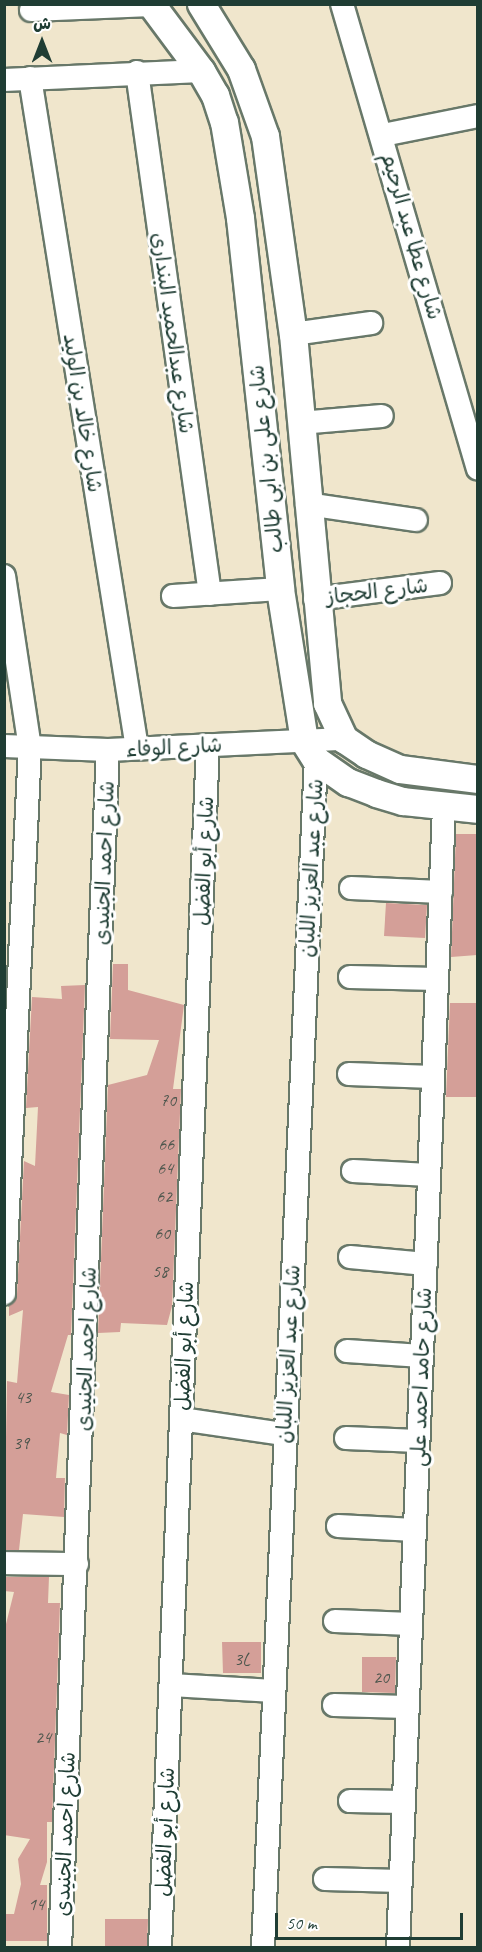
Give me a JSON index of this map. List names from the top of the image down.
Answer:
{
  "streets": {
    "street": [
      "شارع عطا عبد الرحيم",
      "شارع عبدالحميد البندارى",
      "شارع خالد بن الوليد",
      "شارع على بن ابى طالب",
      "شارع الحجاز",
      "شارع الوفاء",
      "شارع أبو الفضل",
      "شارع احمد الجنيدى",
      "شارع عبد العزيز اللبان",
      "شارع حامد احمد على"
    ]
  },
  "crossings": [
    ["شارع خالد بن الوليد", "شارع الوفاء"],
    ["شارع على بن ابى طالب", "شارع الحجاز"],
    ["شارع على بن ابى طالب", "شارع الوفاء"],
    ["شارع على بن ابى طالب", "شارع عبد العزيز اللبان"],
    ["شارع الوفاء", "شارع أبو الفضل"],
    ["شارع الوفاء", "شارع احمد الجنيدى"],
    ["شارع الوفاء", "شارع عبد العزيز اللبان"]
  ],
  "house_numbers": [
    "70",
    "66",
    "64",
    "62",
    "60",
    "58",
    "43",
    "39",
    "3L",
    "20",
    "24",
    "14"
  ],
  "scale_bar": "50 m",
  "north": "top"
}
